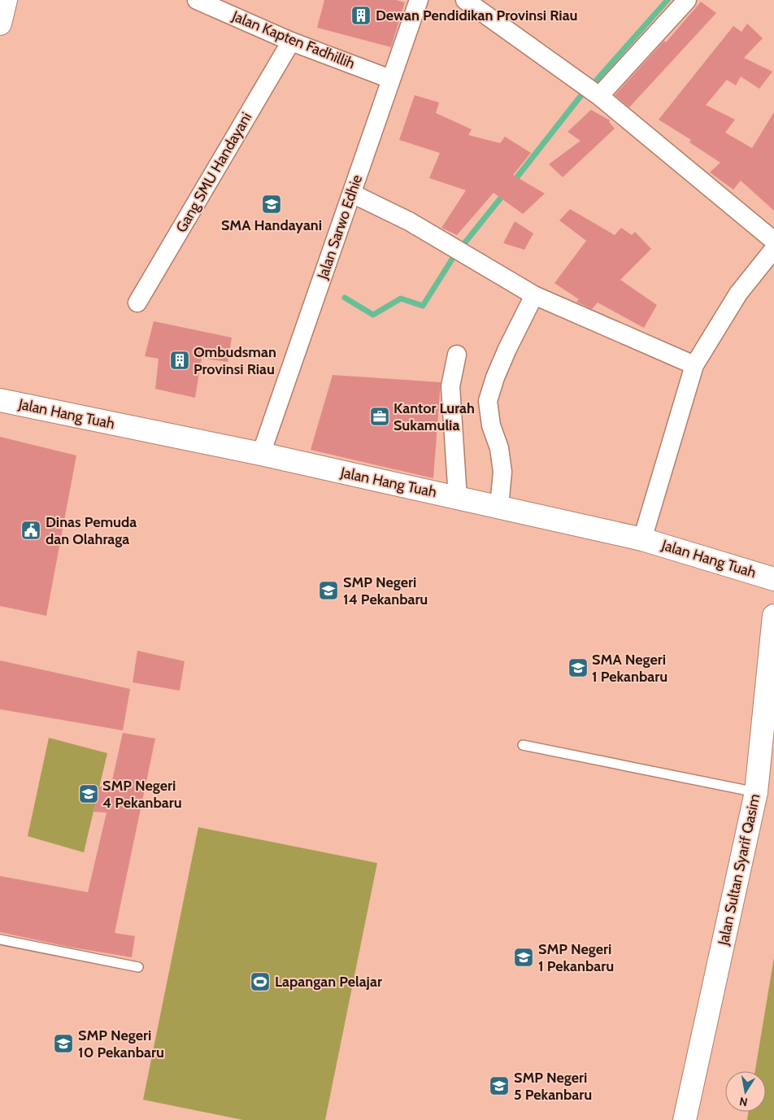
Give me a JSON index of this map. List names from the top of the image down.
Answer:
{
  "streets": {
    "main road": ["Jalan Hang Tuah", "Jalan Sultan Syarif Qasim"],
    "street": ["Jalan Kapten Fadhillih", "Gang SMU Handayani", "Jalan Sarwo Edhie"]
  },
  "crossings": [
    ["Jalan Kapten Fadhillih", "Gang SMU Handayani"],
    ["Jalan Kapten Fadhillih", "Jalan Sarwo Edhie"],
    ["Jalan Sarwo Edhie", "Jalan Hang Tuah"]
  ],
  "places": {
    "building": ["Dewan Pendidikan Provinsi Riau", "Ombudsman Provinsi Riau"],
    "school or university": [
      "SMA Handayani",
      "SMP Negeri 14 Pekanbaru",
      "SMA Negeri 1 Pekanbaru",
      "SMP Negeri 4 Pekanbaru",
      "SMP Negeri 1 Pekanbaru",
      "SMP Negeri 10 Pekanbaru",
      "SMP Negeri 5 Pekanbaru"
    ],
    "office": ["Kantor Lurah Sukamulia"],
    "public building": ["Dinas Pemuda dan Olahraga"],
    "sports": ["Lapangan Pelajar"]
  },
  "north": "bottom"
}
